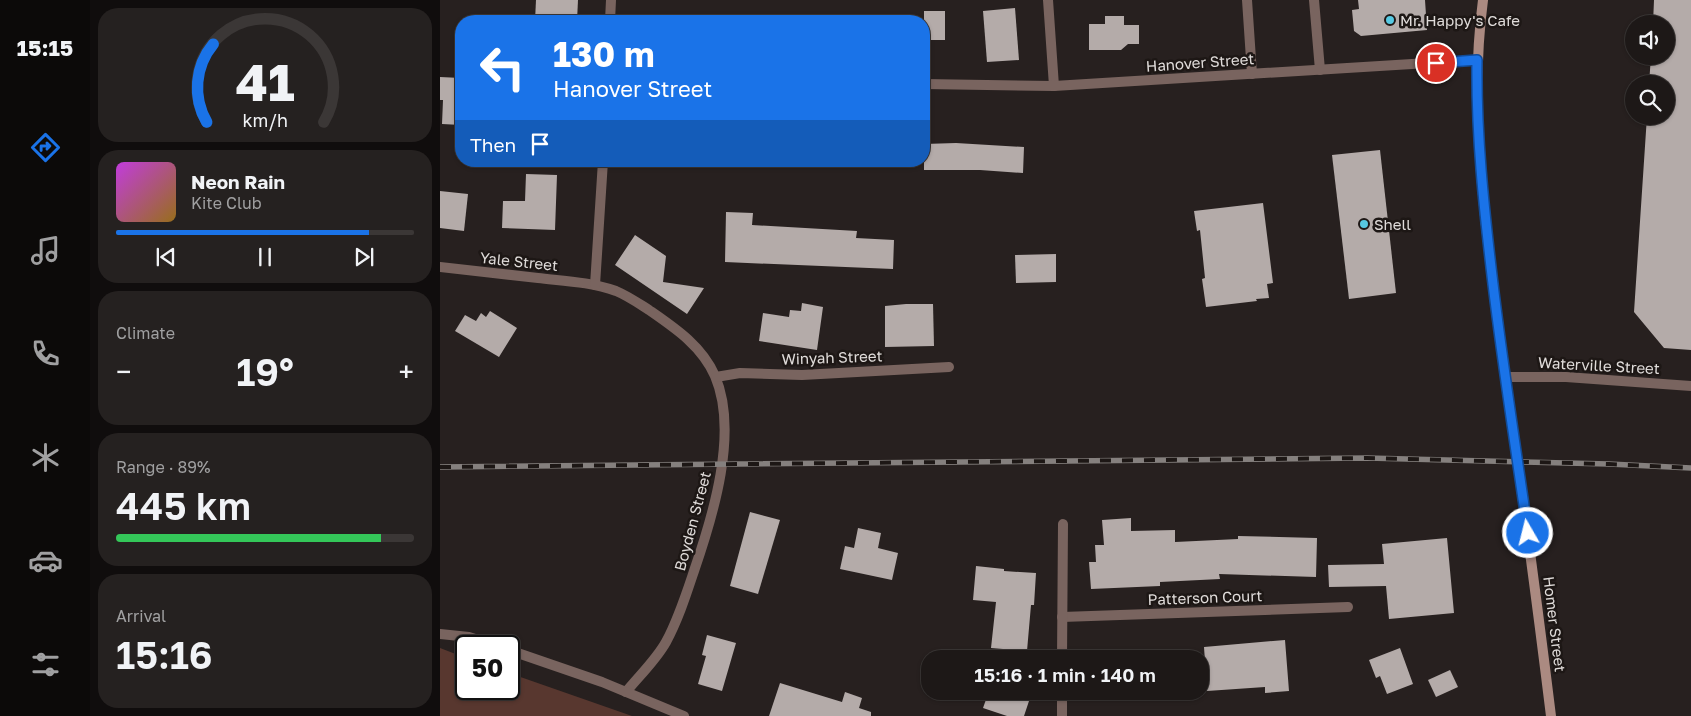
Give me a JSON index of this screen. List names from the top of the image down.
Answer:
{
  "streets": {
    "main road": ["Homer Street"],
    "street": [
      "Hanover Street",
      "Yale Street",
      "Winyah Street",
      "Waterville Street",
      "Boyden Street",
      "Patterson Court"
    ]
  },
  "crossings": [
    ["Hanover Street", "Homer Street"],
    ["Yale Street", "Boyden Street"],
    ["Winyah Street", "Boyden Street"],
    ["Waterville Street", "Homer Street"]
  ],
  "places": ["Mr. Happy's Cafe", "Shell"],
  "page": {
    "tabs": "15:15",
    "turn": ["130 m", "Hanover Street"],
    "then": "Then",
    "song": ["Neon Rain", "Kite Club"],
    "tile": [
      "Climate",
      ["Range · 89%", "445 km"],
      ["Arrival", "15:16"]
    ],
    "heat": ["−", "19°", "+"],
    "limit": "50",
    "trip": "15:16 · 1 min · 140 m",
    "gauge": ["41", "km/h"]
  }
}
